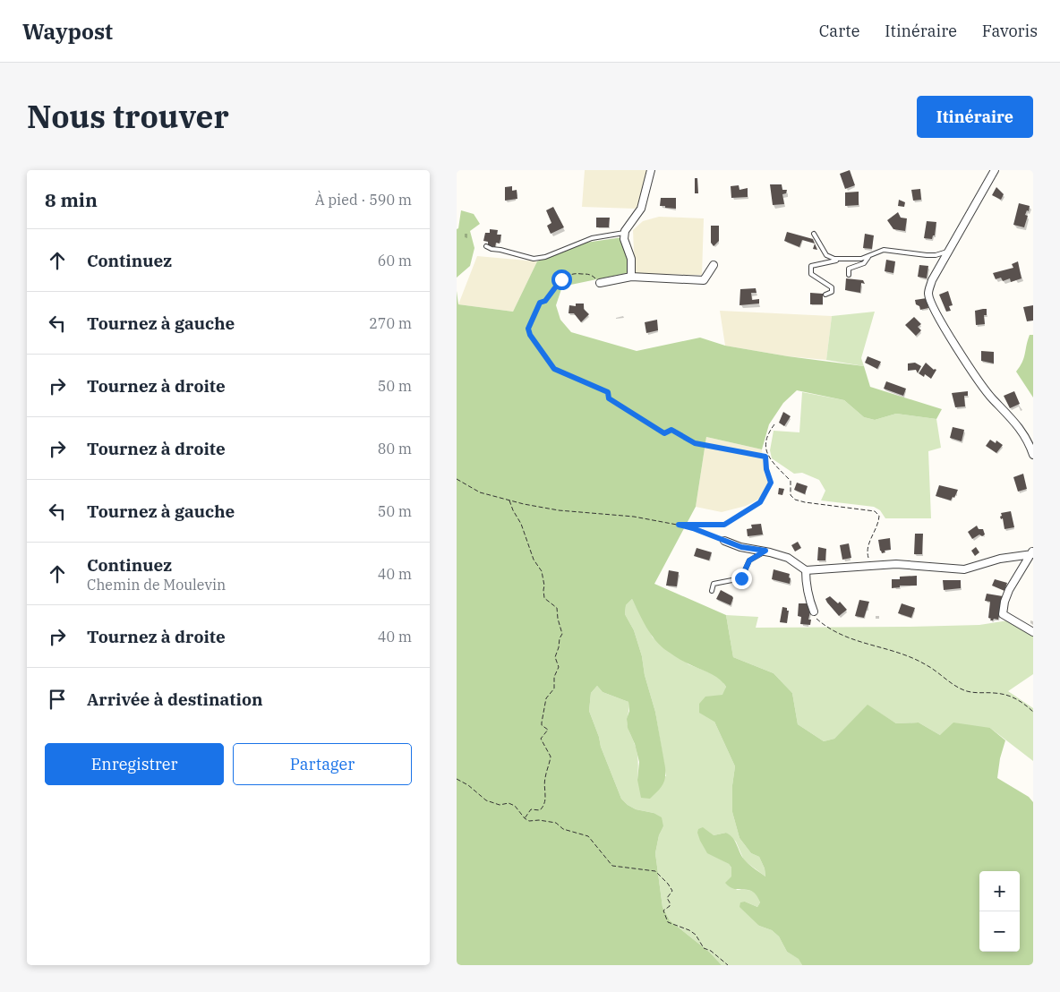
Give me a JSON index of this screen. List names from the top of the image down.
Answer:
{
  "page": {
    "header": "Waypost",
    "nav": ["Carte", "Itinéraire", "Favoris"],
    "title": "Nous trouver",
    "buttons": [
      "Itinéraire",
      ["Enregistrer", "Partager"]
    ],
    "heading": ["8 min", "À pied · 590 m"],
    "list": [
      ["Continuez", "60 m"],
      ["Tournez à gauche", "270 m"],
      ["Tournez à droite", "50 m"],
      ["Tournez à droite", "80 m"],
      ["Tournez à gauche", "50 m"],
      ["Continuez", "Chemin de Moulevin", "40 m"],
      ["Tournez à droite", "40 m"],
      "Arrivée à destination"
    ],
    "map_buttons": ["+", "−"]
  }
}
